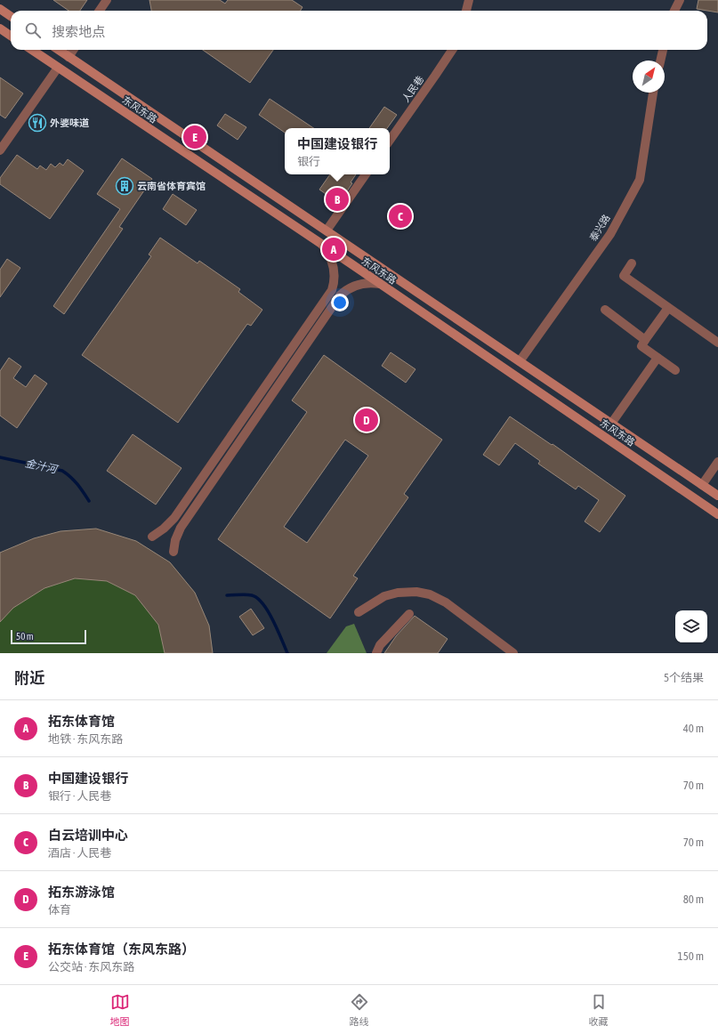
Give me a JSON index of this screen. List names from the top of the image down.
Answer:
{
  "streets": {
    "main road": ["东风东路"],
    "street": ["人民巷", "泰兴路"]
  },
  "crossings": [
    ["东风东路", "泰兴路"]
  ],
  "water": ["金汁河"],
  "places": {
    "restaurant": ["外婆味道"],
    "building": ["云南省体育宾馆"]
  },
  "scale_bar": "50 m",
  "north": "top right",
  "page": {
    "search": "搜索地点",
    "pins": [
      "E",
      "B",
      "C",
      "A",
      "D"
    ],
    "popup": ["中国建设银行", "银行"],
    "scale": "50 m",
    "heading": ["附近", "5个结果"],
    "list": [
      {
        "mark": "A",
        "name": "拓东体育馆",
        "note": "地铁 · 东风东路",
        "value": "40 m"
      },
      {
        "mark": "B",
        "name": "中国建设银行",
        "note": "银行 · 人民巷",
        "value": "70 m"
      },
      {
        "mark": "C",
        "name": "白云培训中心",
        "note": "酒店 · 人民巷",
        "value": "70 m"
      },
      {
        "mark": "D",
        "name": "拓东游泳馆",
        "note": "体育",
        "value": "80 m"
      },
      {
        "mark": "E",
        "name": "拓东体育馆（东风东路）",
        "note": "公交站 · 东风东路",
        "value": "150 m"
      }
    ],
    "nav": ["地图", "路线", "收藏"]
  }
}
